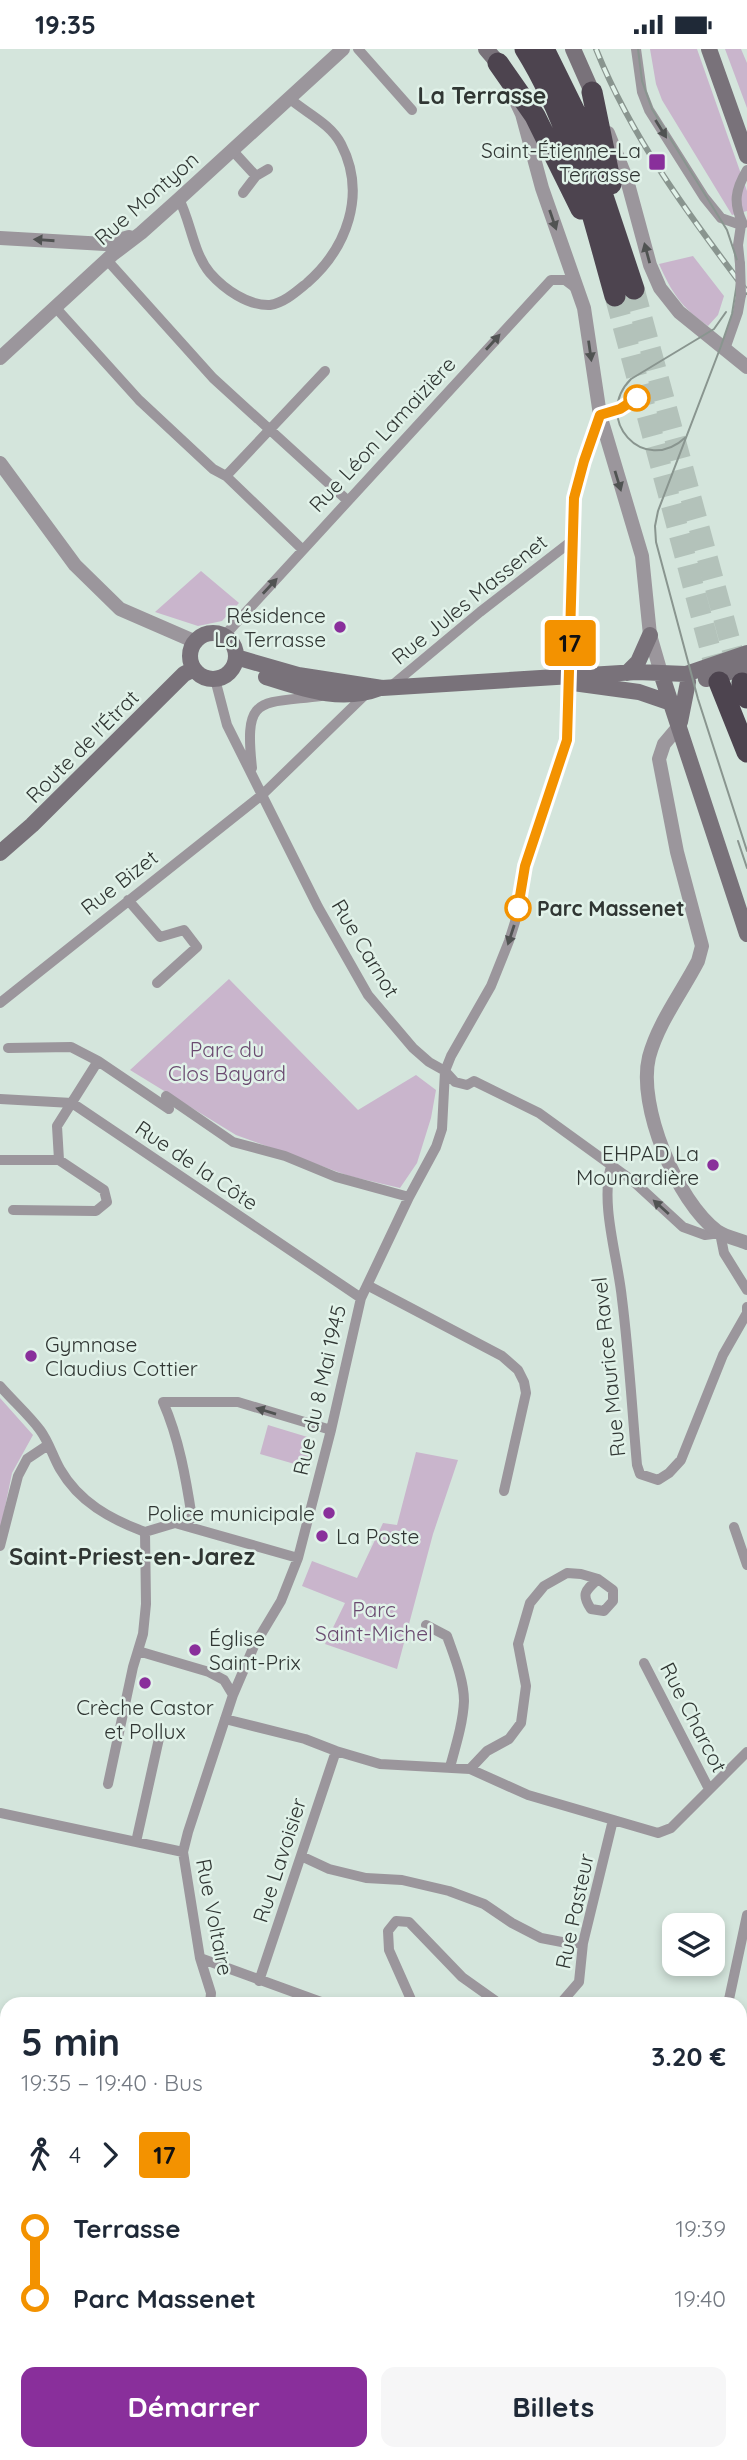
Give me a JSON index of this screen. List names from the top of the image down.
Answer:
{
  "streets": {
    "main road": ["Route de l'Étrat"],
    "street": [
      "Rue Montyon",
      "Rue Léon Lamaizière",
      "Rue Jules Massenet",
      "Rue Bizet",
      "Rue Carnot",
      "Rue de la Côte",
      "Rue Maurice Ravel",
      "Rue du 8 Mai 1945",
      "Rue Charcot",
      "Rue Lavoisier",
      "Rue Pasteur",
      "Rue Voltaire"
    ]
  },
  "crossings": [
    ["Rue Léon Lamaizière", "Route de l'Étrat"],
    ["Rue Léon Lamaizière", "Rue Carnot"],
    ["Rue Jules Massenet", "Rue Bizet"],
    ["Rue Jules Massenet", "Rue Carnot"],
    ["Route de l'Étrat", "Rue Carnot"],
    ["Rue Bizet", "Rue Carnot"],
    ["Rue Carnot", "Rue Maurice Ravel"],
    ["Rue Carnot", "Rue du 8 Mai 1945"],
    ["Rue de la Côte", "Rue du 8 Mai 1945"],
    ["Rue du 8 Mai 1945", "Rue Voltaire"]
  ],
  "one_way": ["Rue Léon Lamaizière"],
  "districts": ["La Terrasse", "Saint-Priest-en-Jarez"],
  "parks": ["Parc du Clos Bayard", "Parc Saint-Michel"],
  "places": {
    "transit": ["Saint-Étienne-La Terrasse"],
    "other": [
      "Résidence La Terrasse",
      "Parc Massenet",
      "EHPAD La Mounardière",
      "Gymnase Claudius Cottier",
      "Police municipale",
      "La Poste",
      "Église Saint-Prix",
      "Crèche Castor et Pollux"
    ]
  },
  "lines": ["bus line 17"],
  "page": {
    "status": "19:35",
    "on_map": "17",
    "heading": ["5 min", "19:35 – 19:40 · Bus", "3.20 €"],
    "legs": ["4", "17"],
    "list": [
      {
        "name": "Terrasse",
        "value": "19:39"
      },
      {
        "name": "Parc Massenet",
        "value": "19:40"
      }
    ],
    "buttons": ["Démarrer", "Billets"]
  }
}
